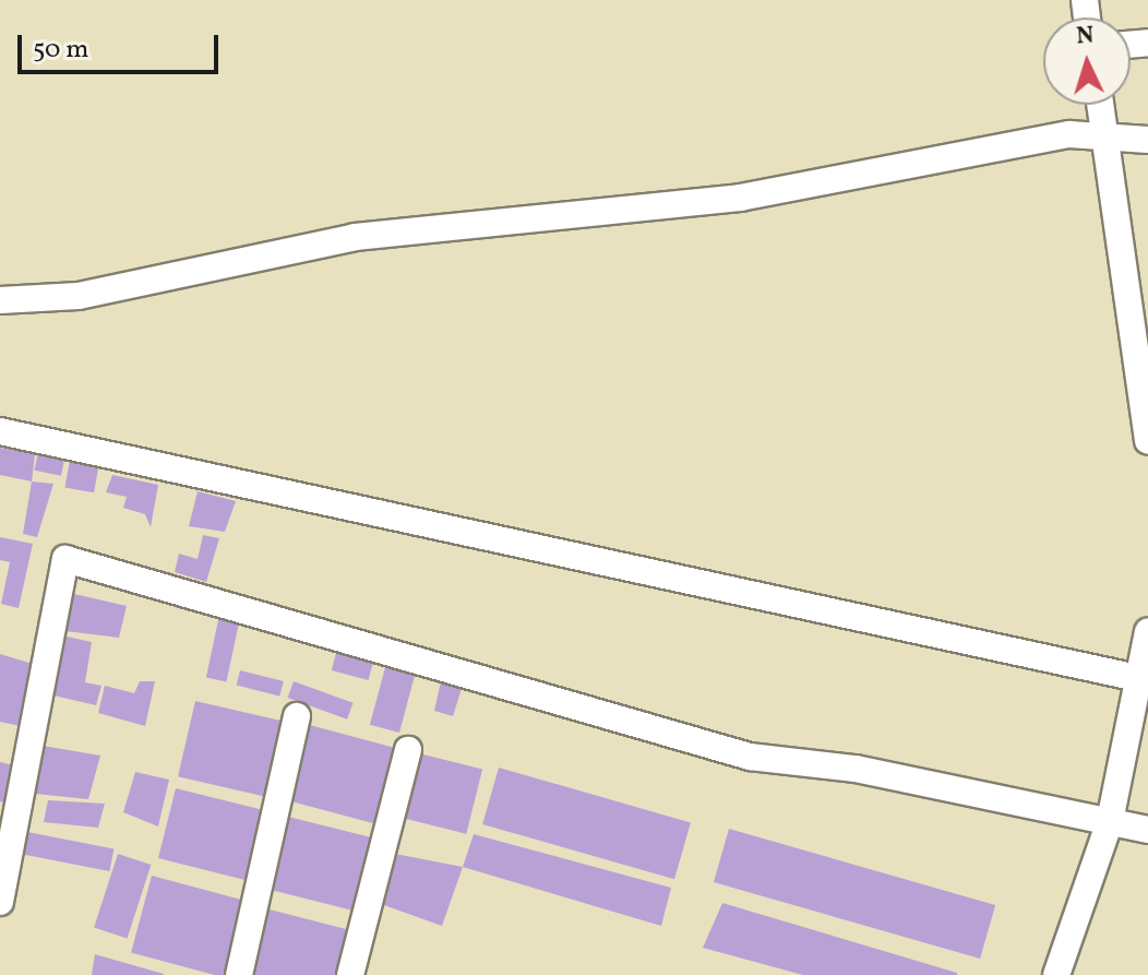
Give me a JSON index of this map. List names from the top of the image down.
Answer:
{
  "scale_bar": "50 m",
  "north": "top"
}
